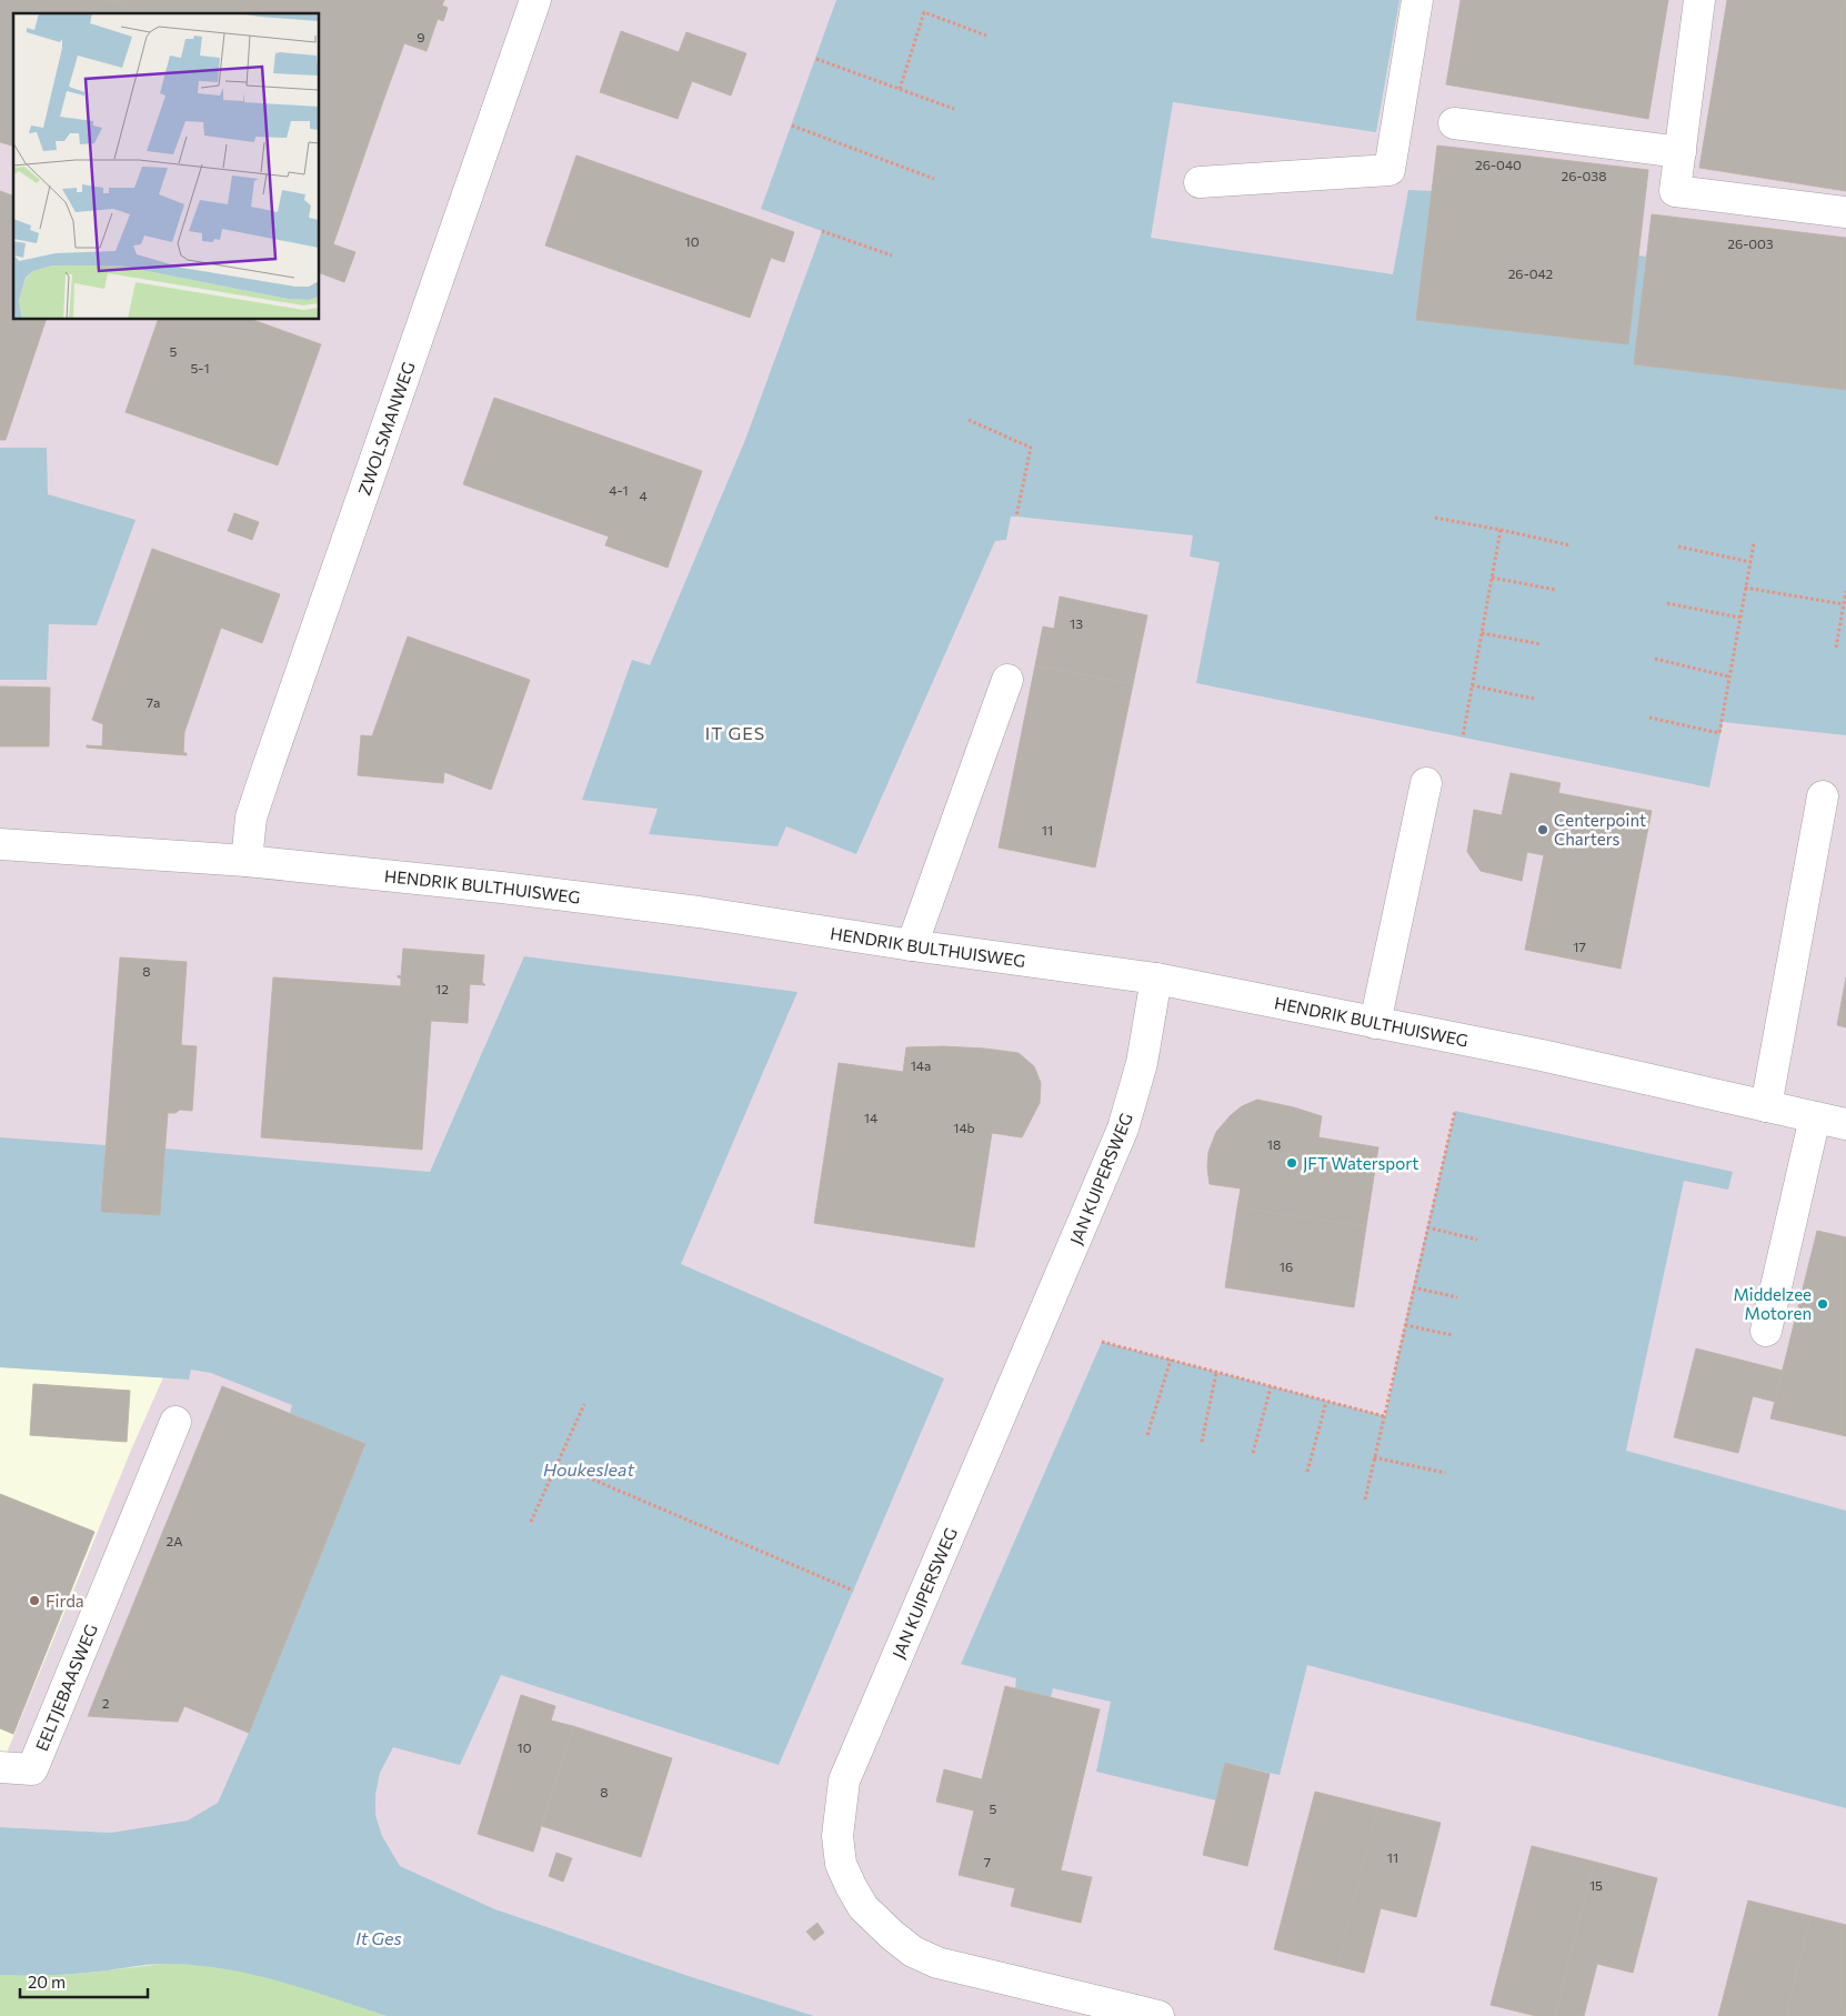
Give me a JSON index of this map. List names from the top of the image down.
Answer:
{
  "streets": {
    "street": [
      "ZWOLSMANWEG",
      "HENDRIK BULTHUISWEG",
      "JAN KUIPERSWEG",
      "EELTJEBAASWEG"
    ]
  },
  "crossings": [
    ["ZWOLSMANWEG", "HENDRIK BULTHUISWEG"],
    ["HENDRIK BULTHUISWEG", "JAN KUIPERSWEG"]
  ],
  "districts": ["IT GES"],
  "water": ["Houkesleat", "It Ges"],
  "places": [
    "Centerpoint Charters",
    "JFT Watersport",
    "Middelzee Motoren",
    "Firda"
  ],
  "house_numbers": [
    "9",
    "26-040",
    "26-038",
    "10",
    "26-003",
    "26-042",
    "5",
    "5-1",
    "4-1",
    "4",
    "13",
    "7a",
    "11",
    "17",
    "8",
    "12",
    "14a",
    "14",
    "14b",
    "18",
    "16",
    "2A",
    "2",
    "10",
    "8",
    "5",
    "11",
    "7",
    "15"
  ],
  "scale_bar": "20 m"
}
